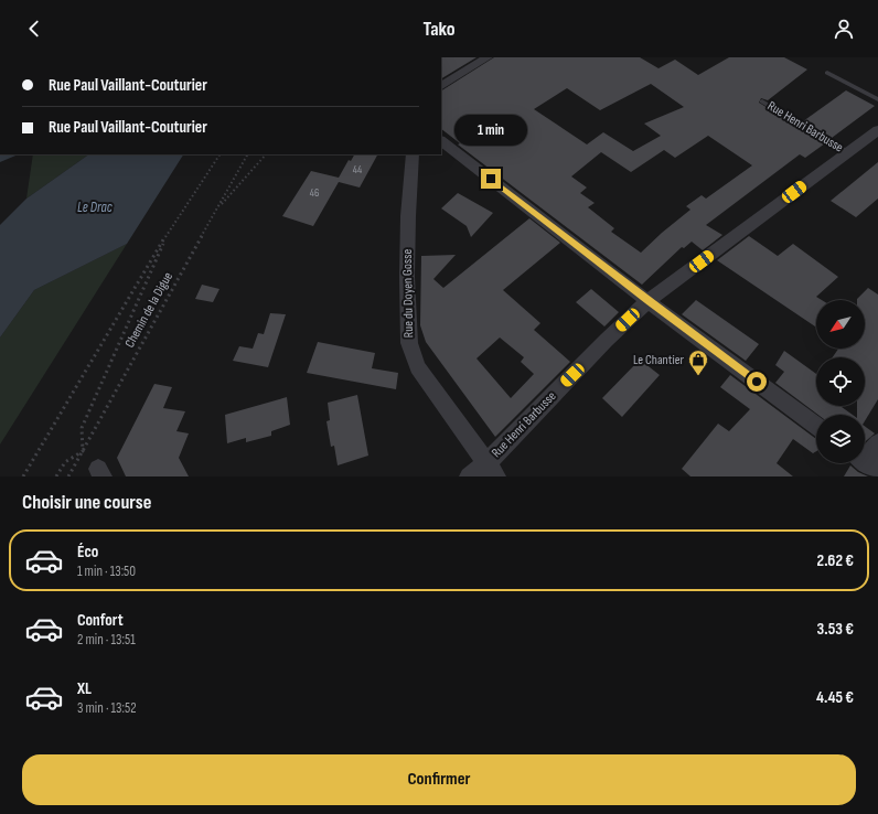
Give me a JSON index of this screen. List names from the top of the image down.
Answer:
{
  "streets": {
    "street": ["Rue Henri Barbusse", "Rue du Doyen Gosse"],
    "path": ["Chemin de la Digue"]
  },
  "crossings": [
    ["Rue Henri Barbusse", "Rue du Doyen Gosse"]
  ],
  "water": ["Le Drac"],
  "places": {
    "shop": ["Le Chantier"]
  },
  "house_numbers": ["44", "46"],
  "north": "bottom left",
  "page": {
    "header": "Tako",
    "banner": ["Rue Paul Vaillant-Couturier", "Rue Paul Vaillant-Couturier"],
    "bubble": "1 min",
    "heading": "Choisir une course",
    "list": [
      {
        "name": "Éco",
        "note": "1 min · 13:50",
        "value": "2.62 €"
      },
      {
        "name": "Confort",
        "note": "2 min · 13:51",
        "value": "3.53 €"
      },
      {
        "name": "XL",
        "note": "3 min · 13:52",
        "value": "4.45 €"
      }
    ],
    "buttons": "Confirmer"
  }
}
